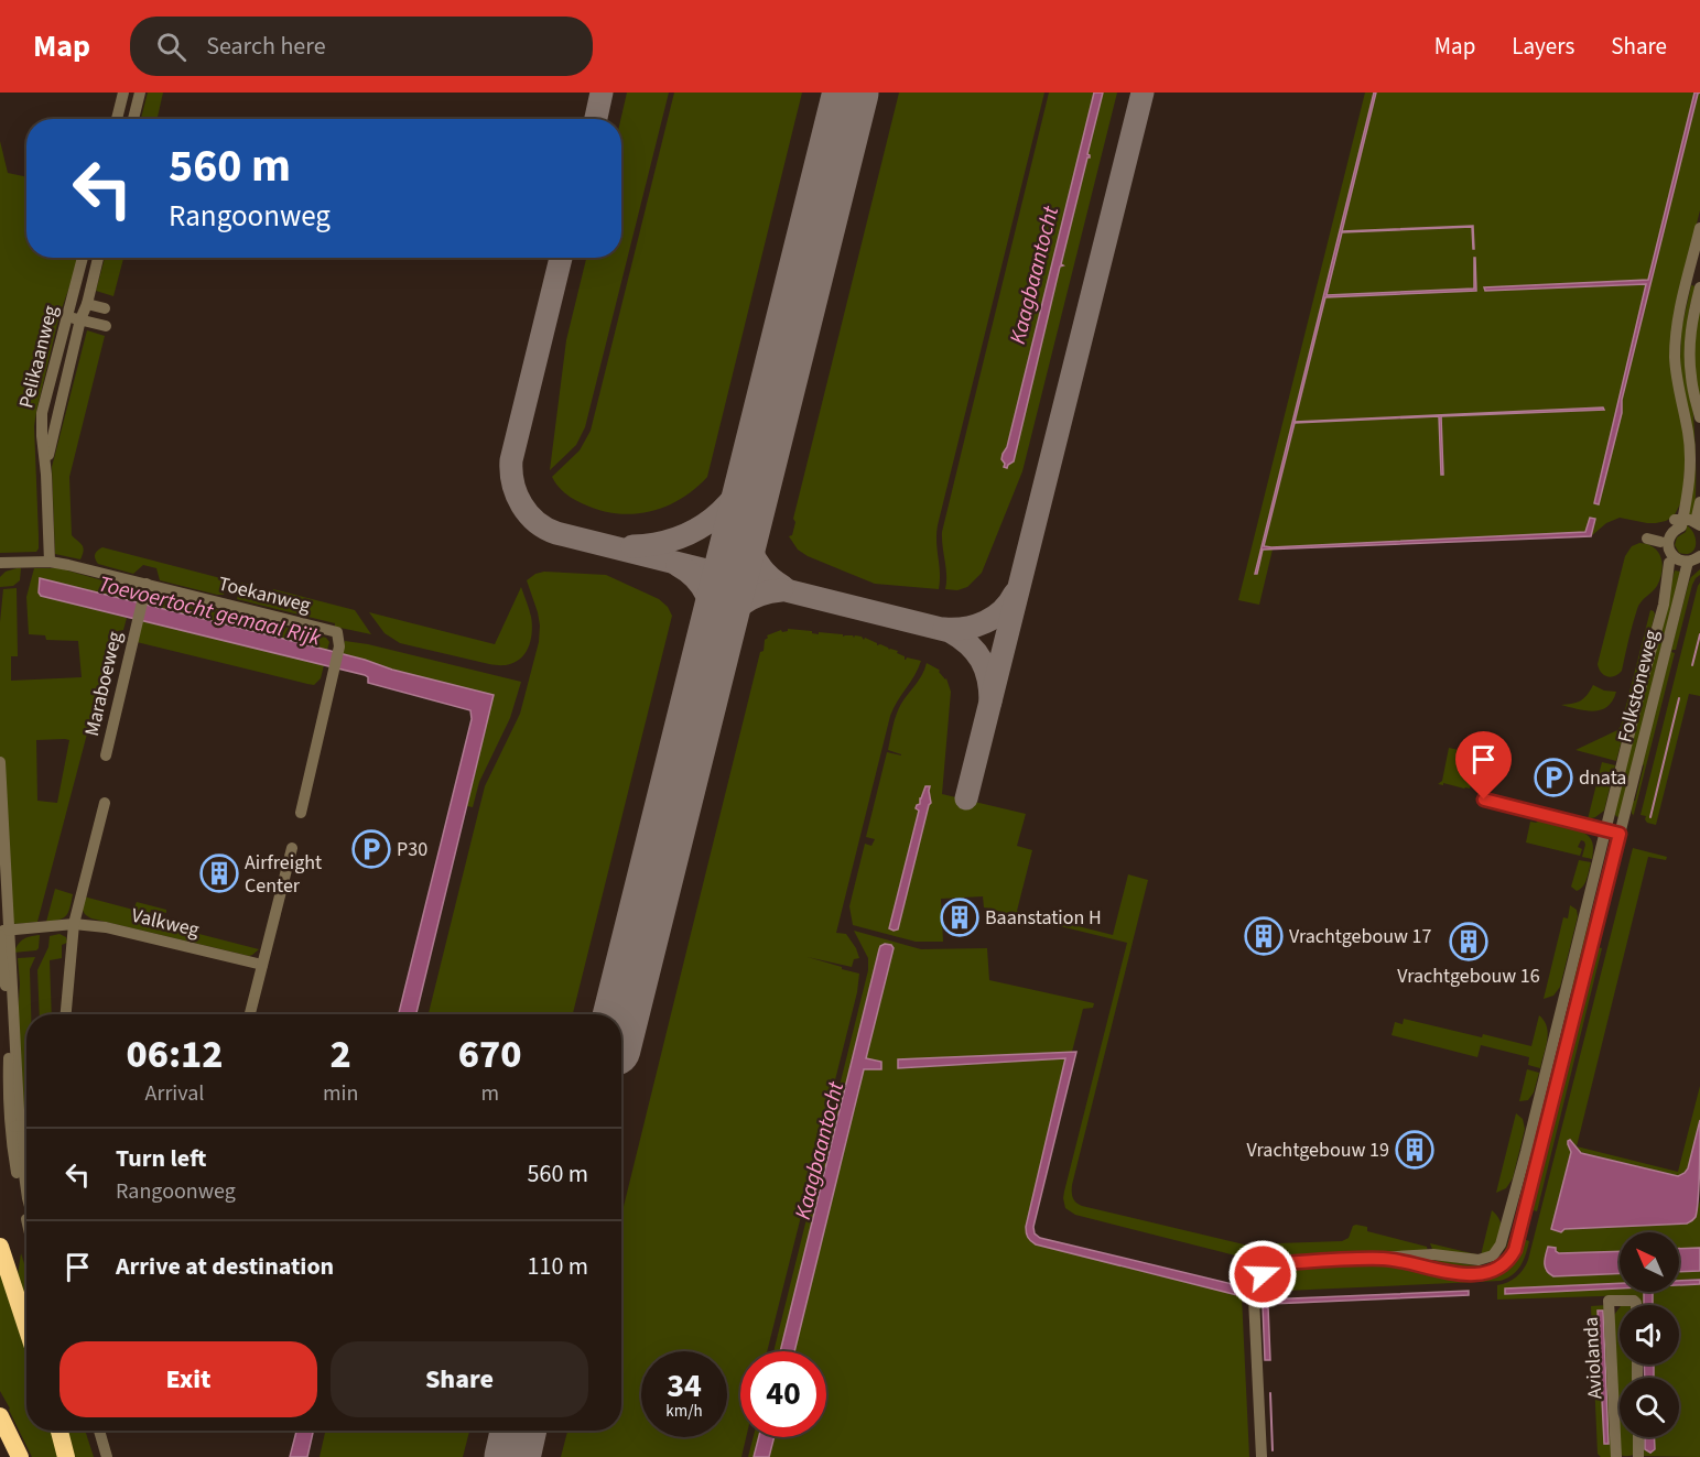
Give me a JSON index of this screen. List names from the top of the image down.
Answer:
{
  "streets": {
    "street": [
      "Pelikaanweg",
      "Toekanweg",
      "Maraboeweg",
      "Folkstoneweg",
      "Valkweg",
      "Aviolanda"
    ]
  },
  "crossings": [
    ["Pelikaanweg", "Toekanweg"],
    ["Toekanweg", "Maraboeweg"]
  ],
  "water": ["Kaagbaantocht", "Toevoertocht gemaal Rijk"],
  "places": {
    "parking": ["dnata", "P30"],
    "building": [
      "Airfreight Center",
      "Baanstation H",
      "Vrachtgebouw 17",
      "Vrachtgebouw 16",
      "Vrachtgebouw 19"
    ]
  },
  "north": "top left",
  "page": {
    "header": "Map",
    "search": "Search here",
    "nav": ["Map", "Layers", "Share"],
    "turn": ["560 m", "Rangoonweg"],
    "eta": [
      "06:12",
      "Arrival",
      "2",
      "min",
      "670",
      "m"
    ],
    "list": [
      {
        "name": "Turn left",
        "note": "Rangoonweg",
        "value": "560 m"
      },
      {
        "name": "Arrive at destination",
        "value": "110 m"
      }
    ],
    "buttons": ["Exit", "Share"],
    "speed": "34 km/h",
    "limit": "40"
  }
}
